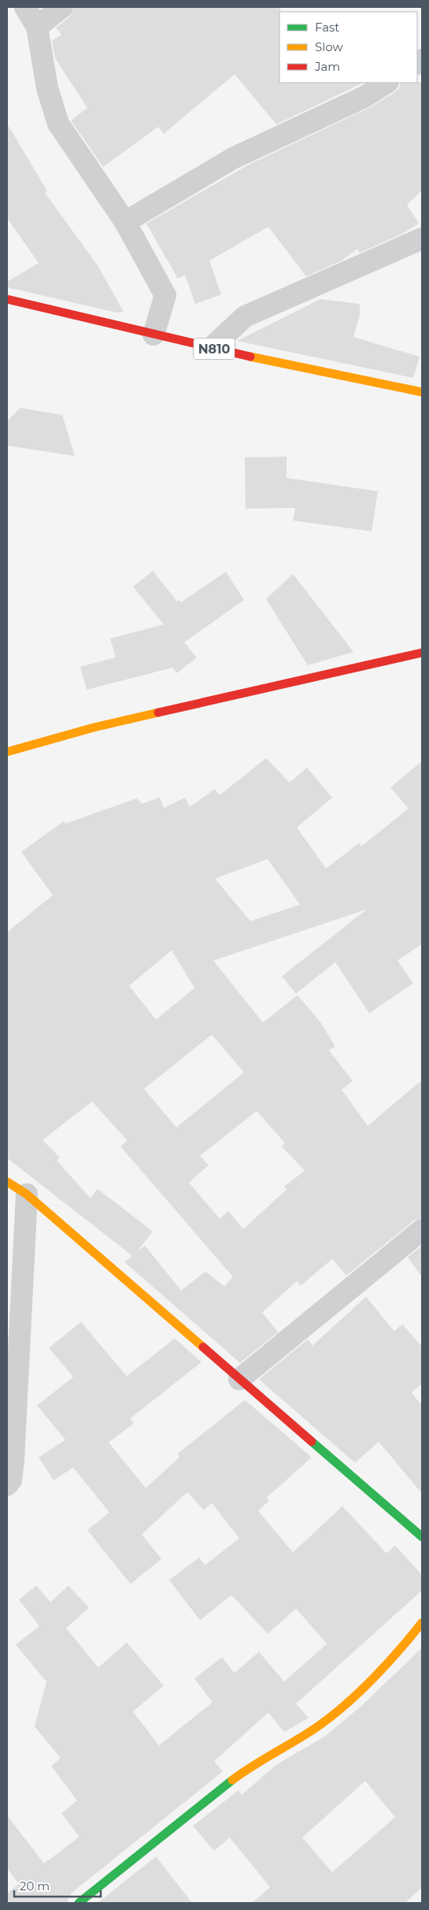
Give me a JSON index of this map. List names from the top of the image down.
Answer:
{
  "streets": {
    "main road": ["N810"]
  },
  "legend": ["Fast", "Slow", "Jam"],
  "scale_bar": "20 m"
}
